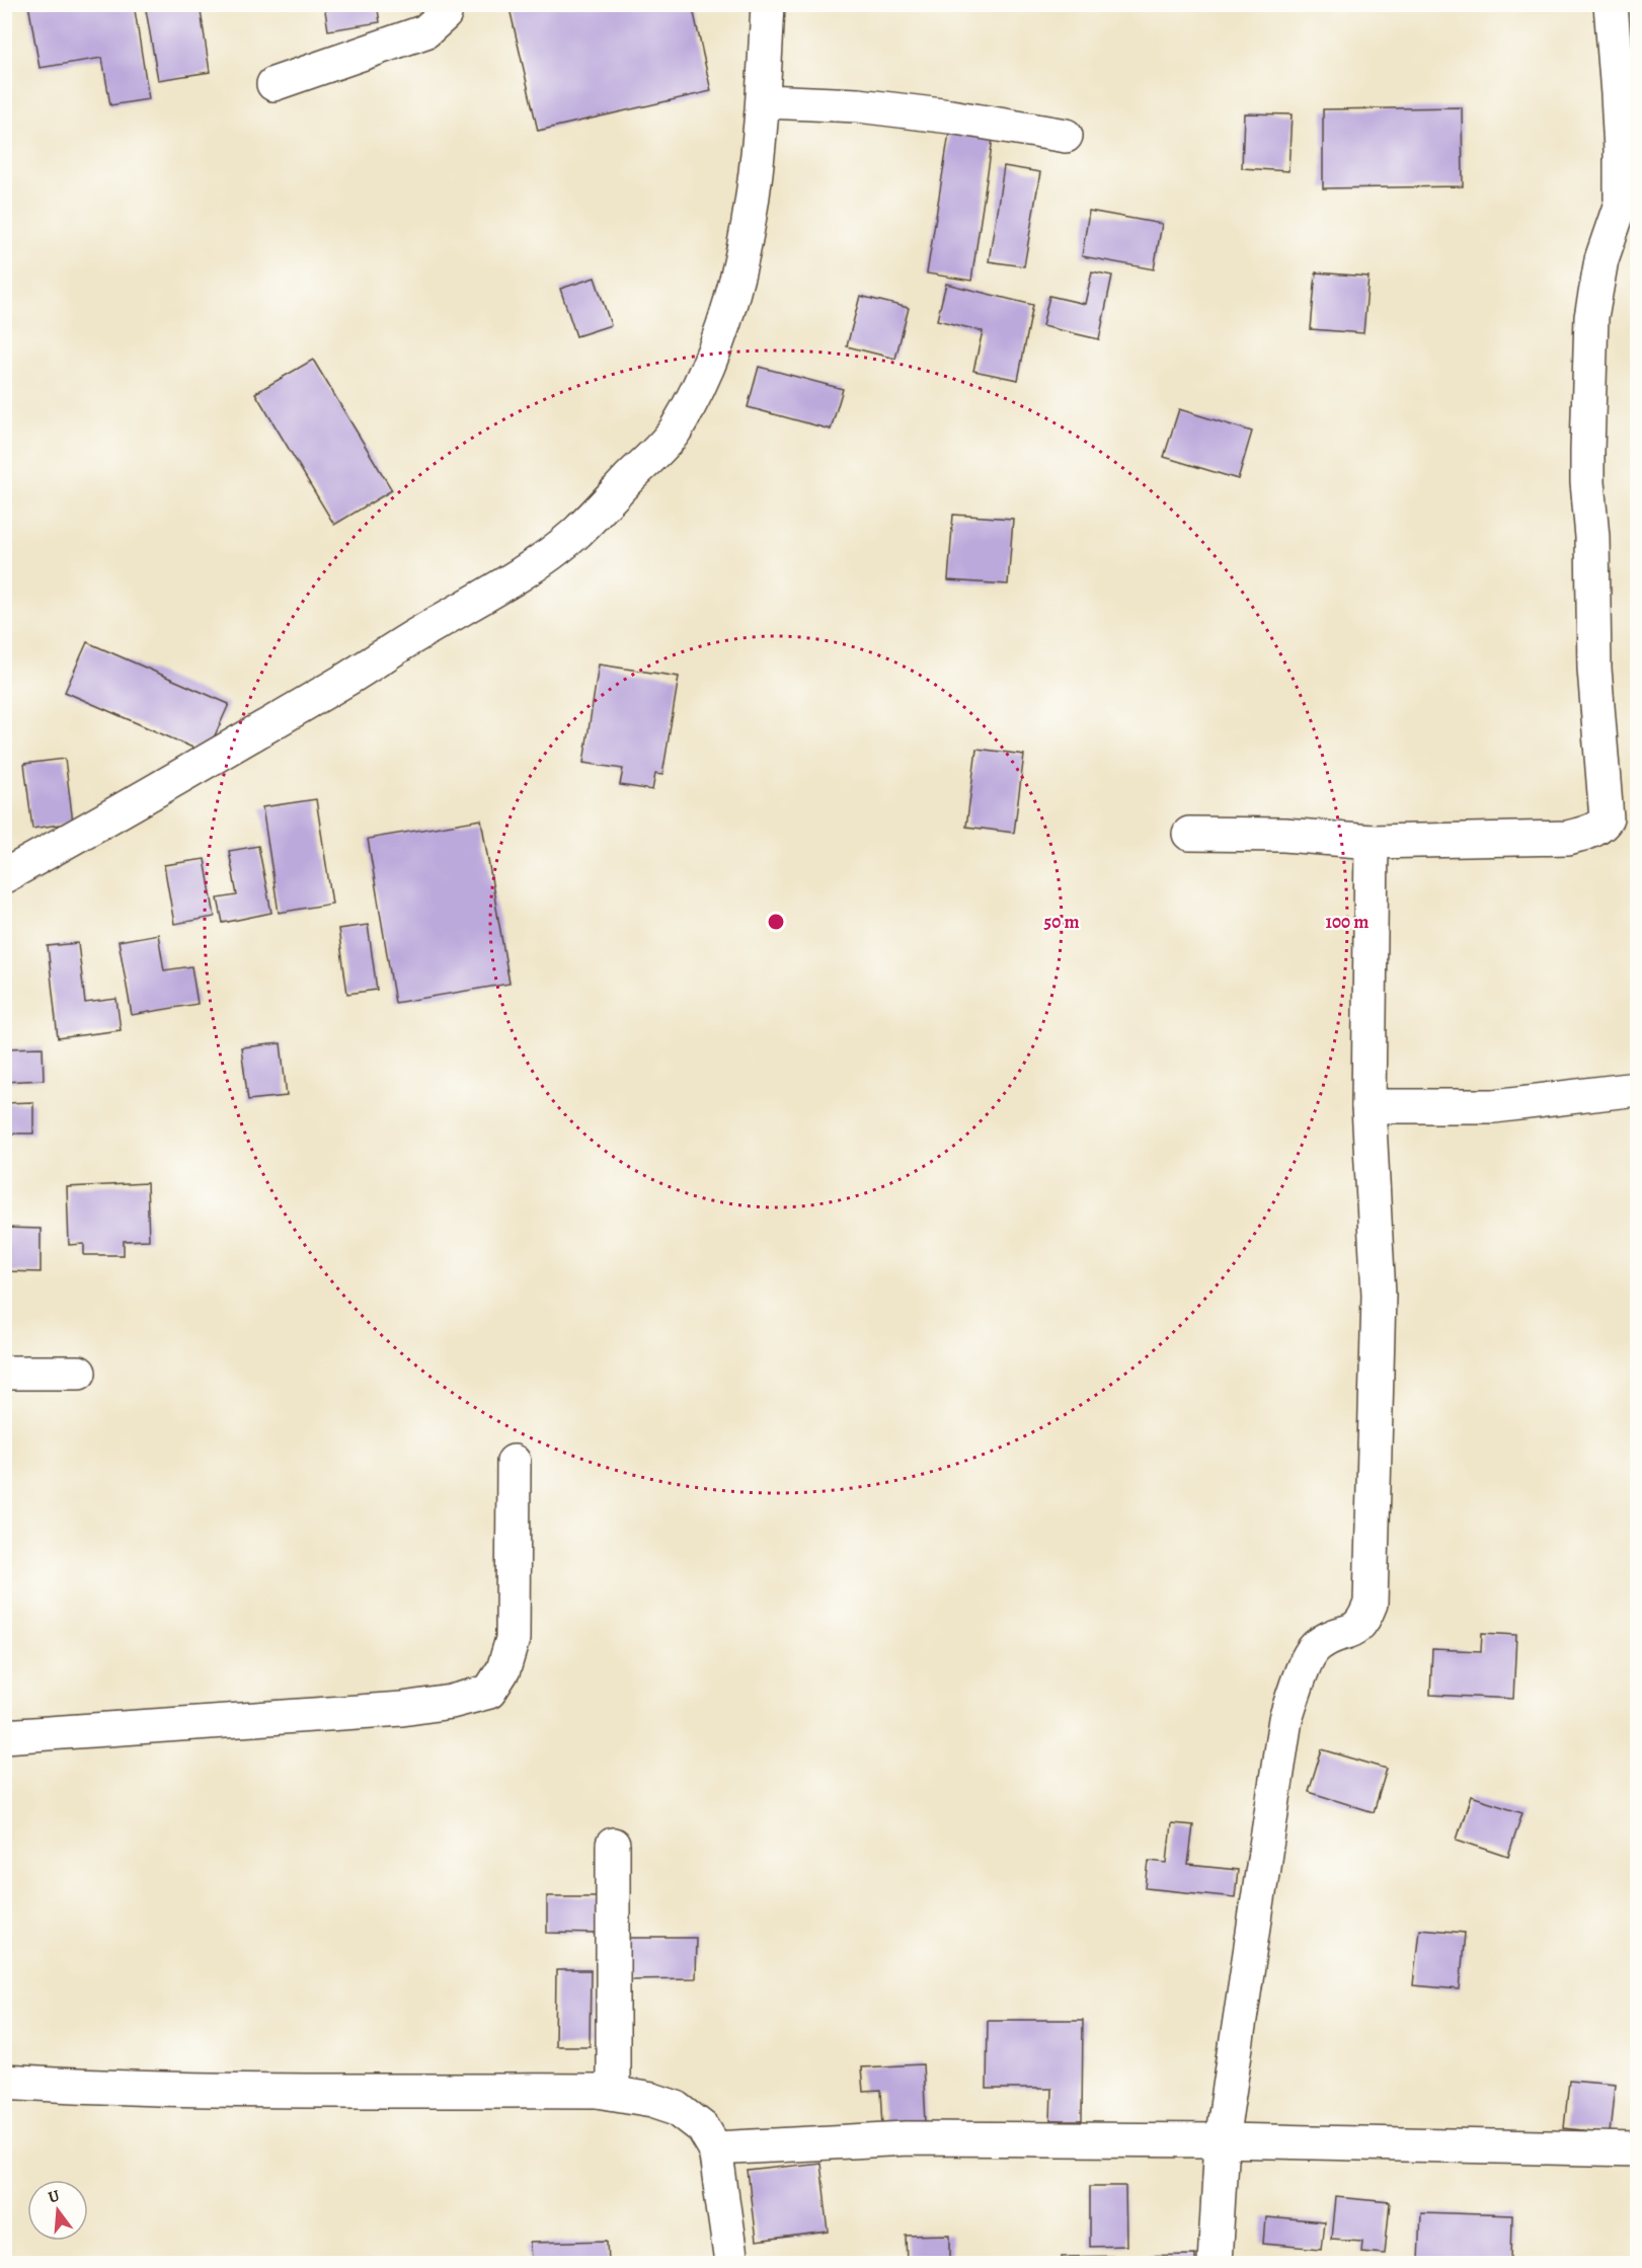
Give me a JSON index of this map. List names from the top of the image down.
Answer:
{
  "north": "top",
  "rings": ["50 m", "100 m"]
}
